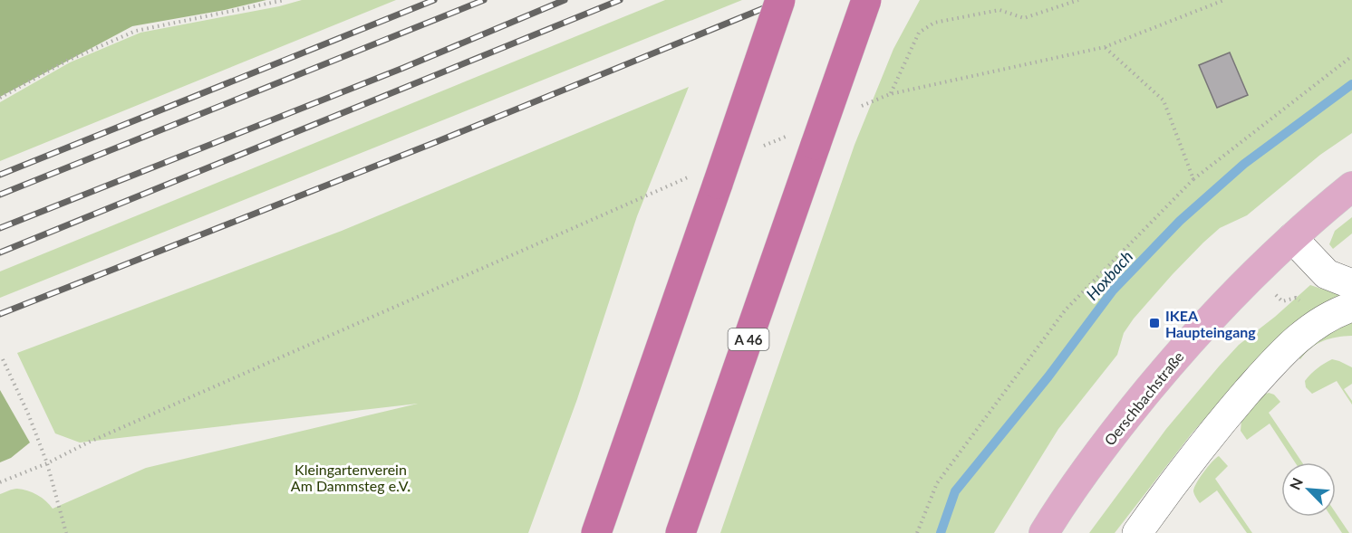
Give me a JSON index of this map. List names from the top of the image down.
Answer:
{
  "streets": {
    "highway": ["A 46"],
    "main road": ["Oerschbachstraße"]
  },
  "water": ["Hoxbach"],
  "parks": ["Kleingartenverein Am Dammsteg e.V."],
  "places": {
    "transit": ["IKEA Haupteingang"]
  },
  "north": "top left"
}
